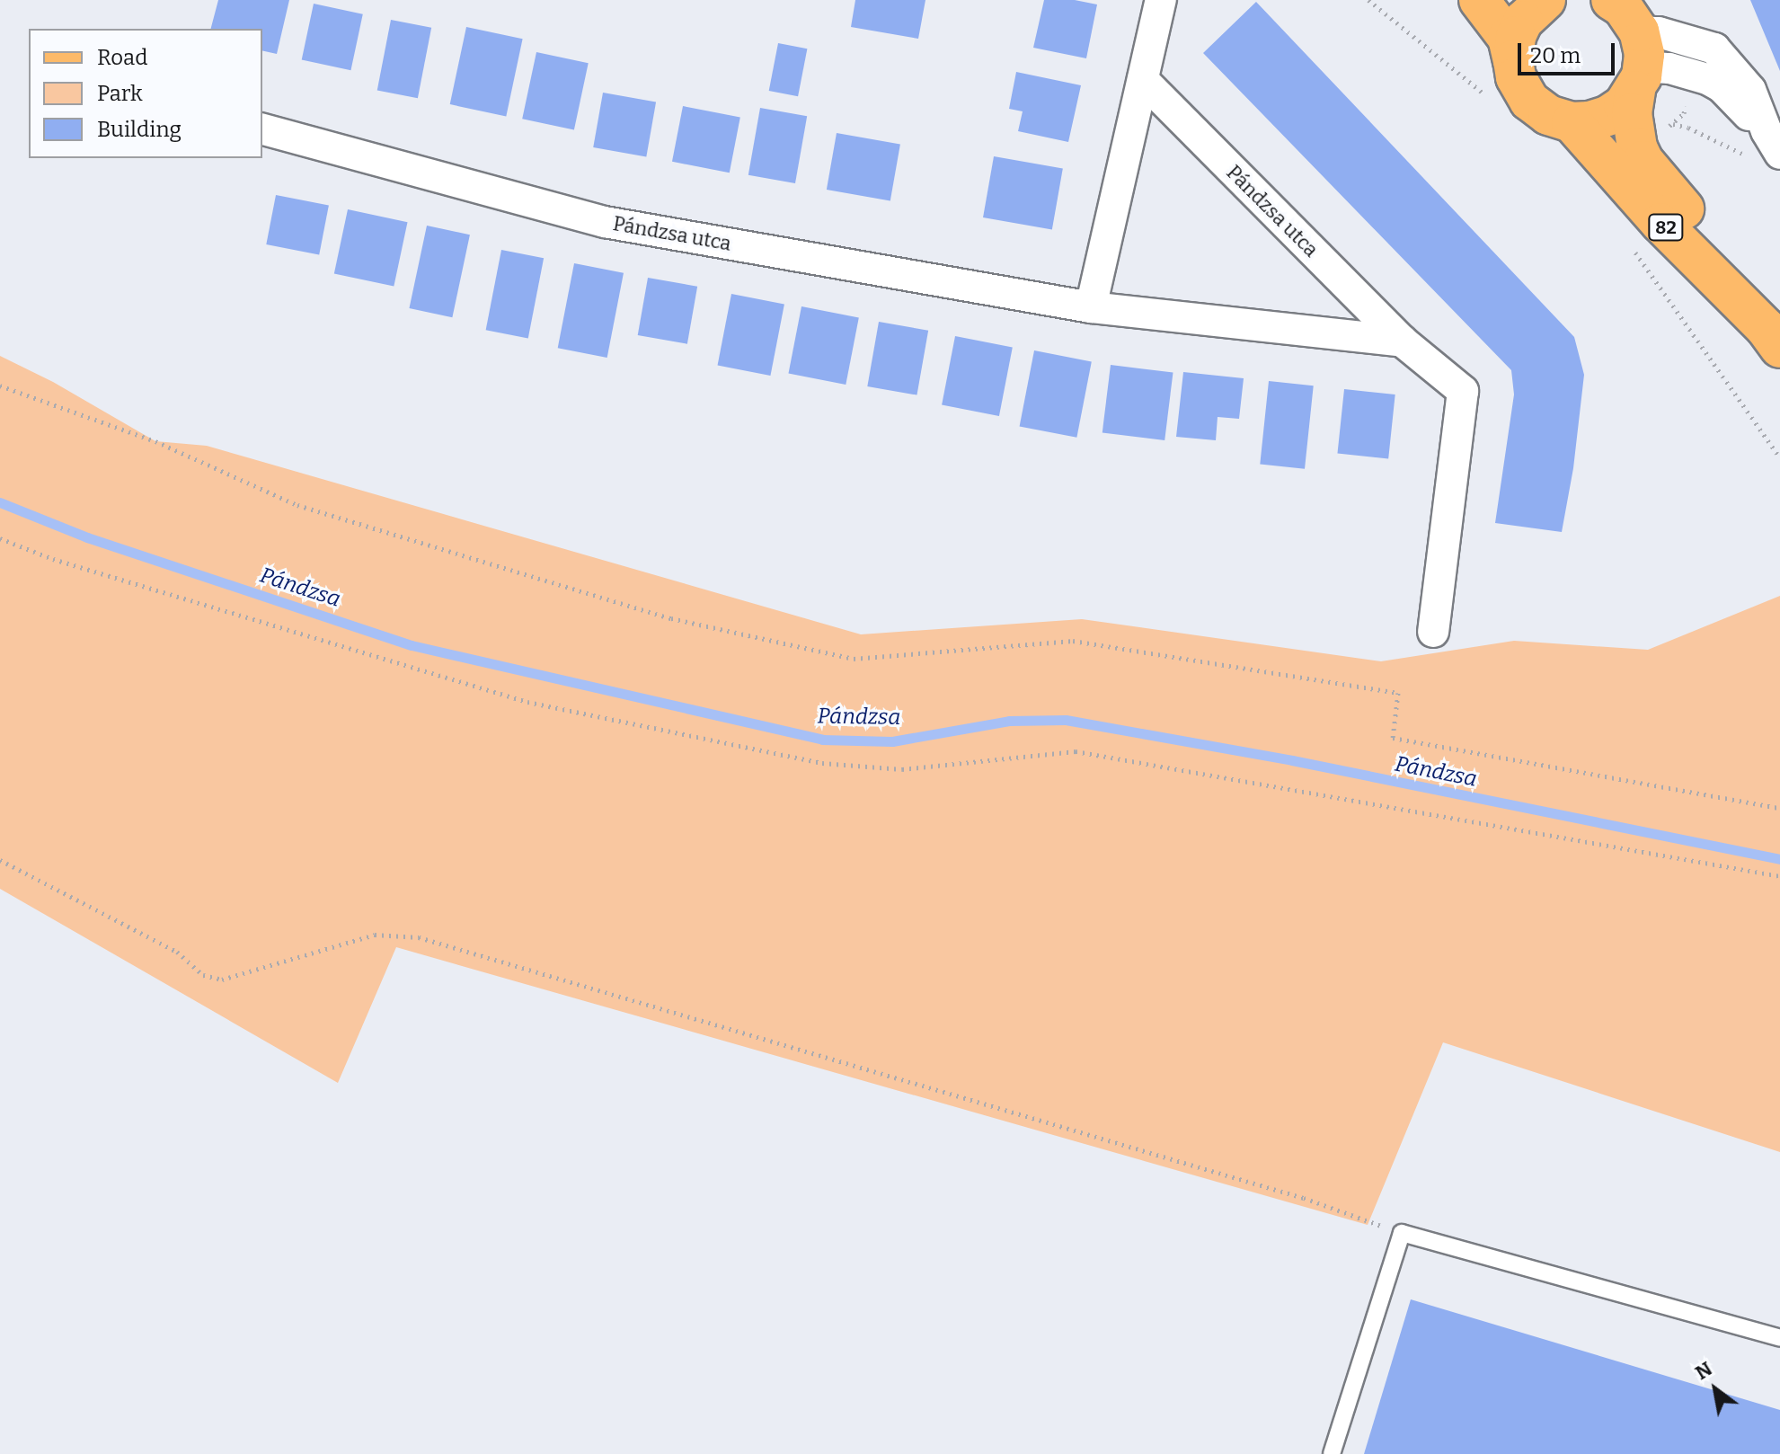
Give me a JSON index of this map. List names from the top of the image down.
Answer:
{
  "streets": {
    "main road": ["82"],
    "street": ["Pándzsa utca"]
  },
  "water": ["Pándzsa"],
  "legend": ["Road", "Park", "Building"],
  "scale_bar": "20 m",
  "north": "top left"
}
